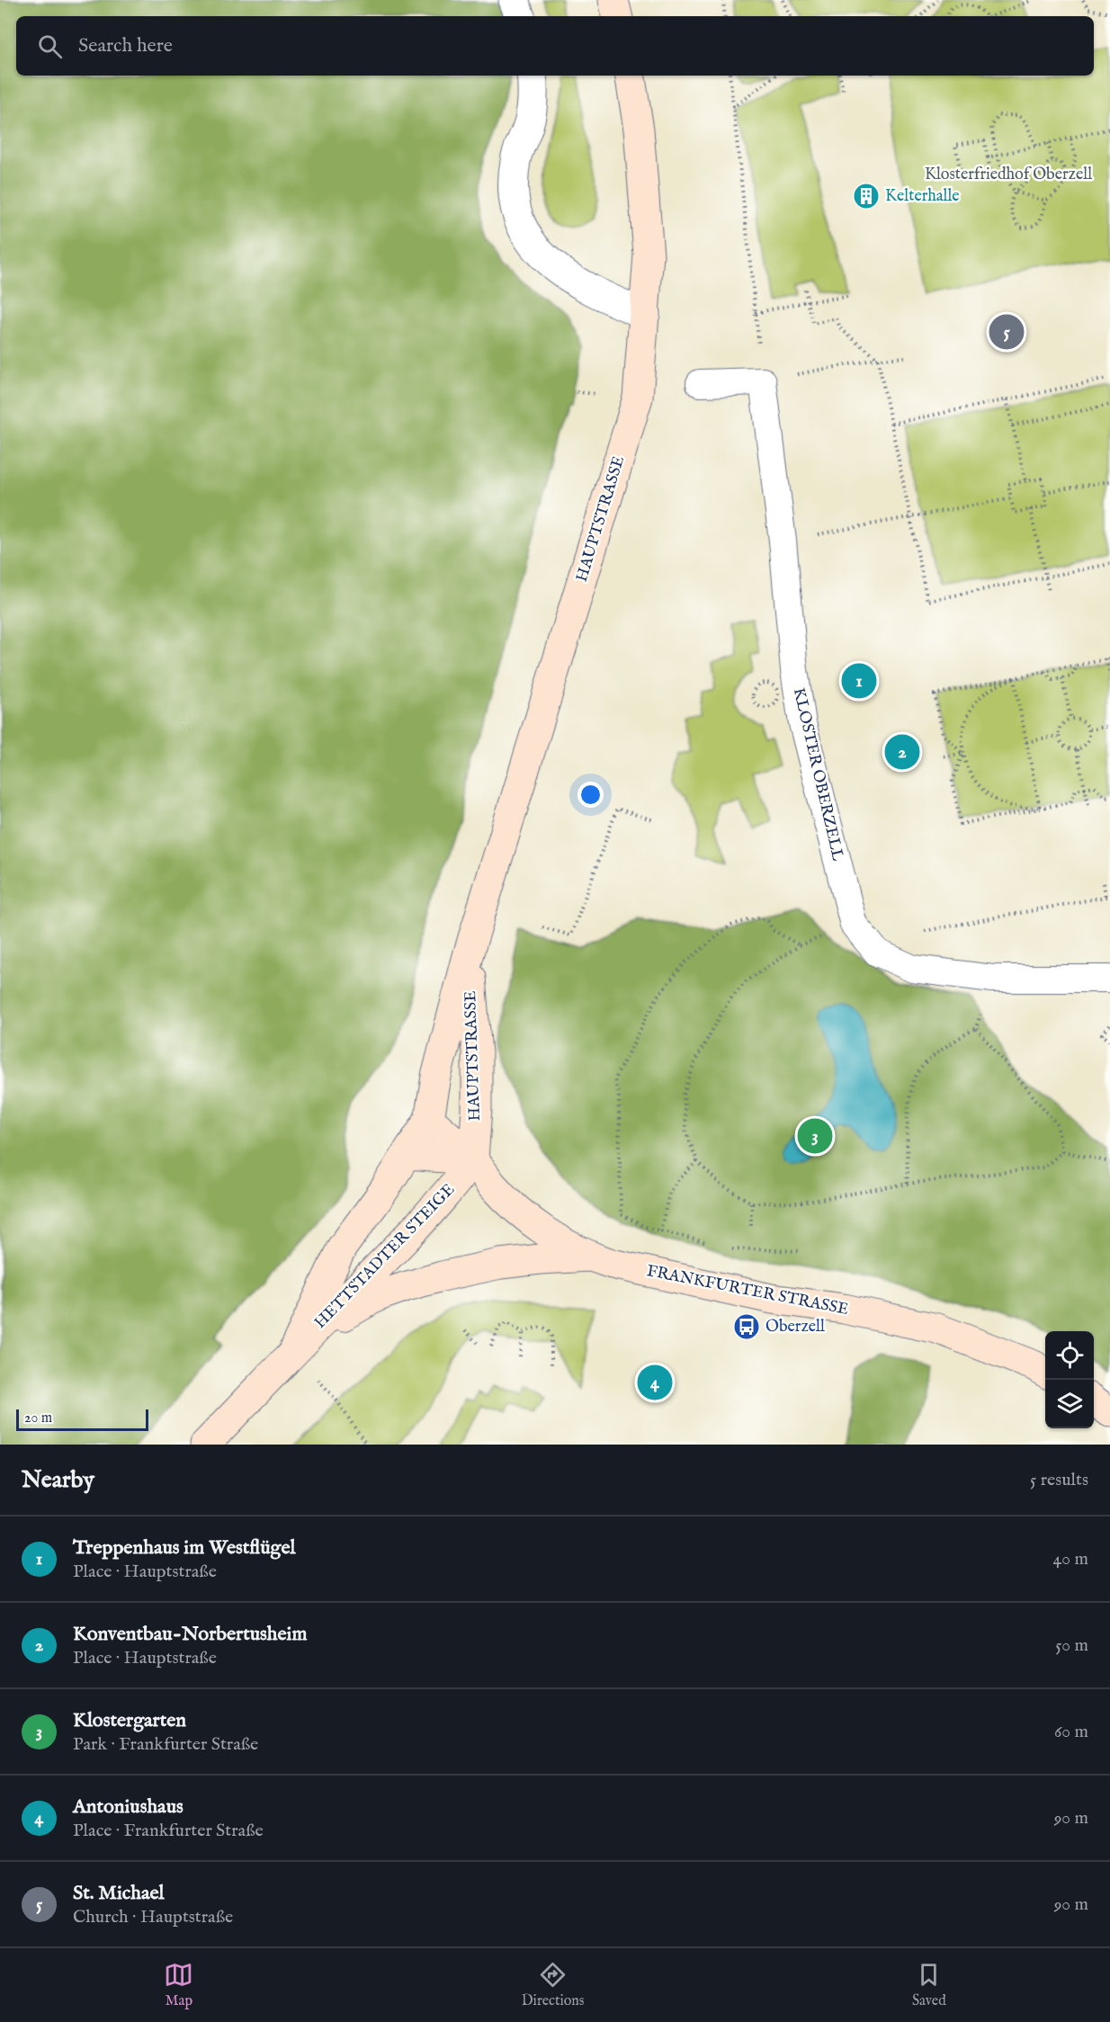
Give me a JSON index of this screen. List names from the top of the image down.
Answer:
{
  "streets": {
    "main road": ["HAUPTSTRASSE", "HETTSTADTER STEIGE", "FRANKFURTER STRASSE"],
    "lane": ["KLOSTER OBERZELL"]
  },
  "crossings": [
    ["HAUPTSTRASSE", "HETTSTADTER STEIGE"],
    ["HAUPTSTRASSE", "FRANKFURTER STRASSE"],
    ["HETTSTADTER STEIGE", "FRANKFURTER STRASSE"]
  ],
  "parks": ["Klosterfriedhof Oberzell"],
  "places": {
    "building": ["Kelterhalle"],
    "bus stop": ["Oberzell"]
  },
  "scale_bar": "20 m",
  "page": {
    "search": "Search here",
    "pins": [
      "5",
      "1",
      "2",
      "3",
      "4"
    ],
    "scale": "20 m",
    "heading": ["Nearby", "5 results"],
    "list": [
      {
        "mark": "1",
        "name": "Treppenhaus im Westflügel",
        "note": "Place · Hauptstraße",
        "value": "40 m"
      },
      {
        "mark": "2",
        "name": "Konventbau-Norbertusheim",
        "note": "Place · Hauptstraße",
        "value": "50 m"
      },
      {
        "mark": "3",
        "name": "Klostergarten",
        "note": "Park · Frankfurter Straße",
        "value": "60 m"
      },
      {
        "mark": "4",
        "name": "Antoniushaus",
        "note": "Place · Frankfurter Straße",
        "value": "90 m"
      },
      {
        "mark": "5",
        "name": "St. Michael",
        "note": "Church · Hauptstraße",
        "value": "90 m"
      }
    ],
    "nav": ["Map", "Directions", "Saved"]
  }
}
